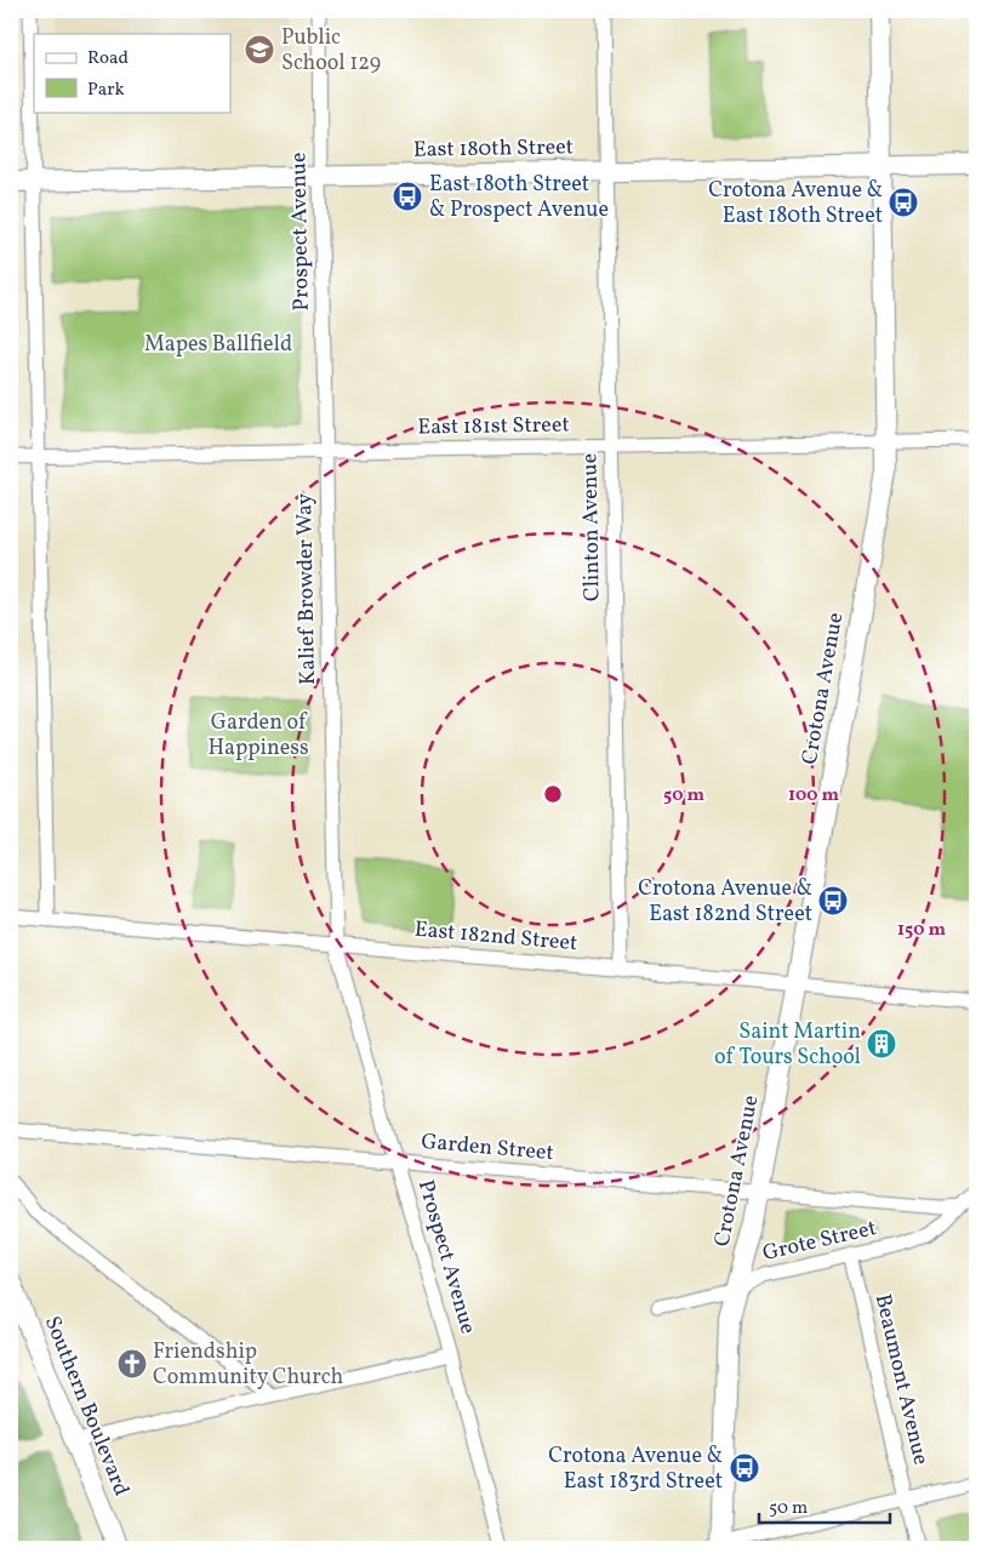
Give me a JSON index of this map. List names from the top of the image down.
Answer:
{
  "streets": {
    "street": [
      "East 180th Street",
      "Prospect Avenue",
      "East 181st Street",
      "Clinton Avenue",
      "Kalief Browder Way",
      "Crotona Avenue",
      "East 182nd Street",
      "Garden Street",
      "Grote Street",
      "Beaumont Avenue",
      "Southern Boulevard"
    ]
  },
  "crossings": [
    ["East 180th Street", "Prospect Avenue"],
    ["East 180th Street", "Clinton Avenue"],
    ["East 180th Street", "Crotona Avenue"],
    ["Prospect Avenue", "East 181st Street"],
    ["Prospect Avenue", "Kalief Browder Way"],
    ["Prospect Avenue", "East 182nd Street"],
    ["Prospect Avenue", "Garden Street"],
    ["East 181st Street", "Clinton Avenue"],
    ["East 181st Street", "Kalief Browder Way"],
    ["East 181st Street", "Crotona Avenue"],
    ["Clinton Avenue", "East 182nd Street"],
    ["Kalief Browder Way", "East 182nd Street"],
    ["Crotona Avenue", "East 182nd Street"],
    ["Crotona Avenue", "Garden Street"],
    ["Crotona Avenue", "Grote Street"],
    ["Garden Street", "Grote Street"],
    ["Grote Street", "Beaumont Avenue"]
  ],
  "parks": ["Mapes Ballfield", "Garden of Happiness"],
  "places": {
    "school or university": ["Public School 129"],
    "bus stop": [
      "East 180th Street & Prospect Avenue",
      "Crotona Avenue & East 180th Street",
      "Crotona Avenue & East 182nd Street",
      "Crotona Avenue & East 183rd Street"
    ],
    "building": ["Saint Martin of Tours School"],
    "church": ["Friendship Community Church"]
  },
  "legend": ["Road", "Park"],
  "scale_bar": "50 m",
  "rings": ["50 m", "100 m", "150 m"]
}
